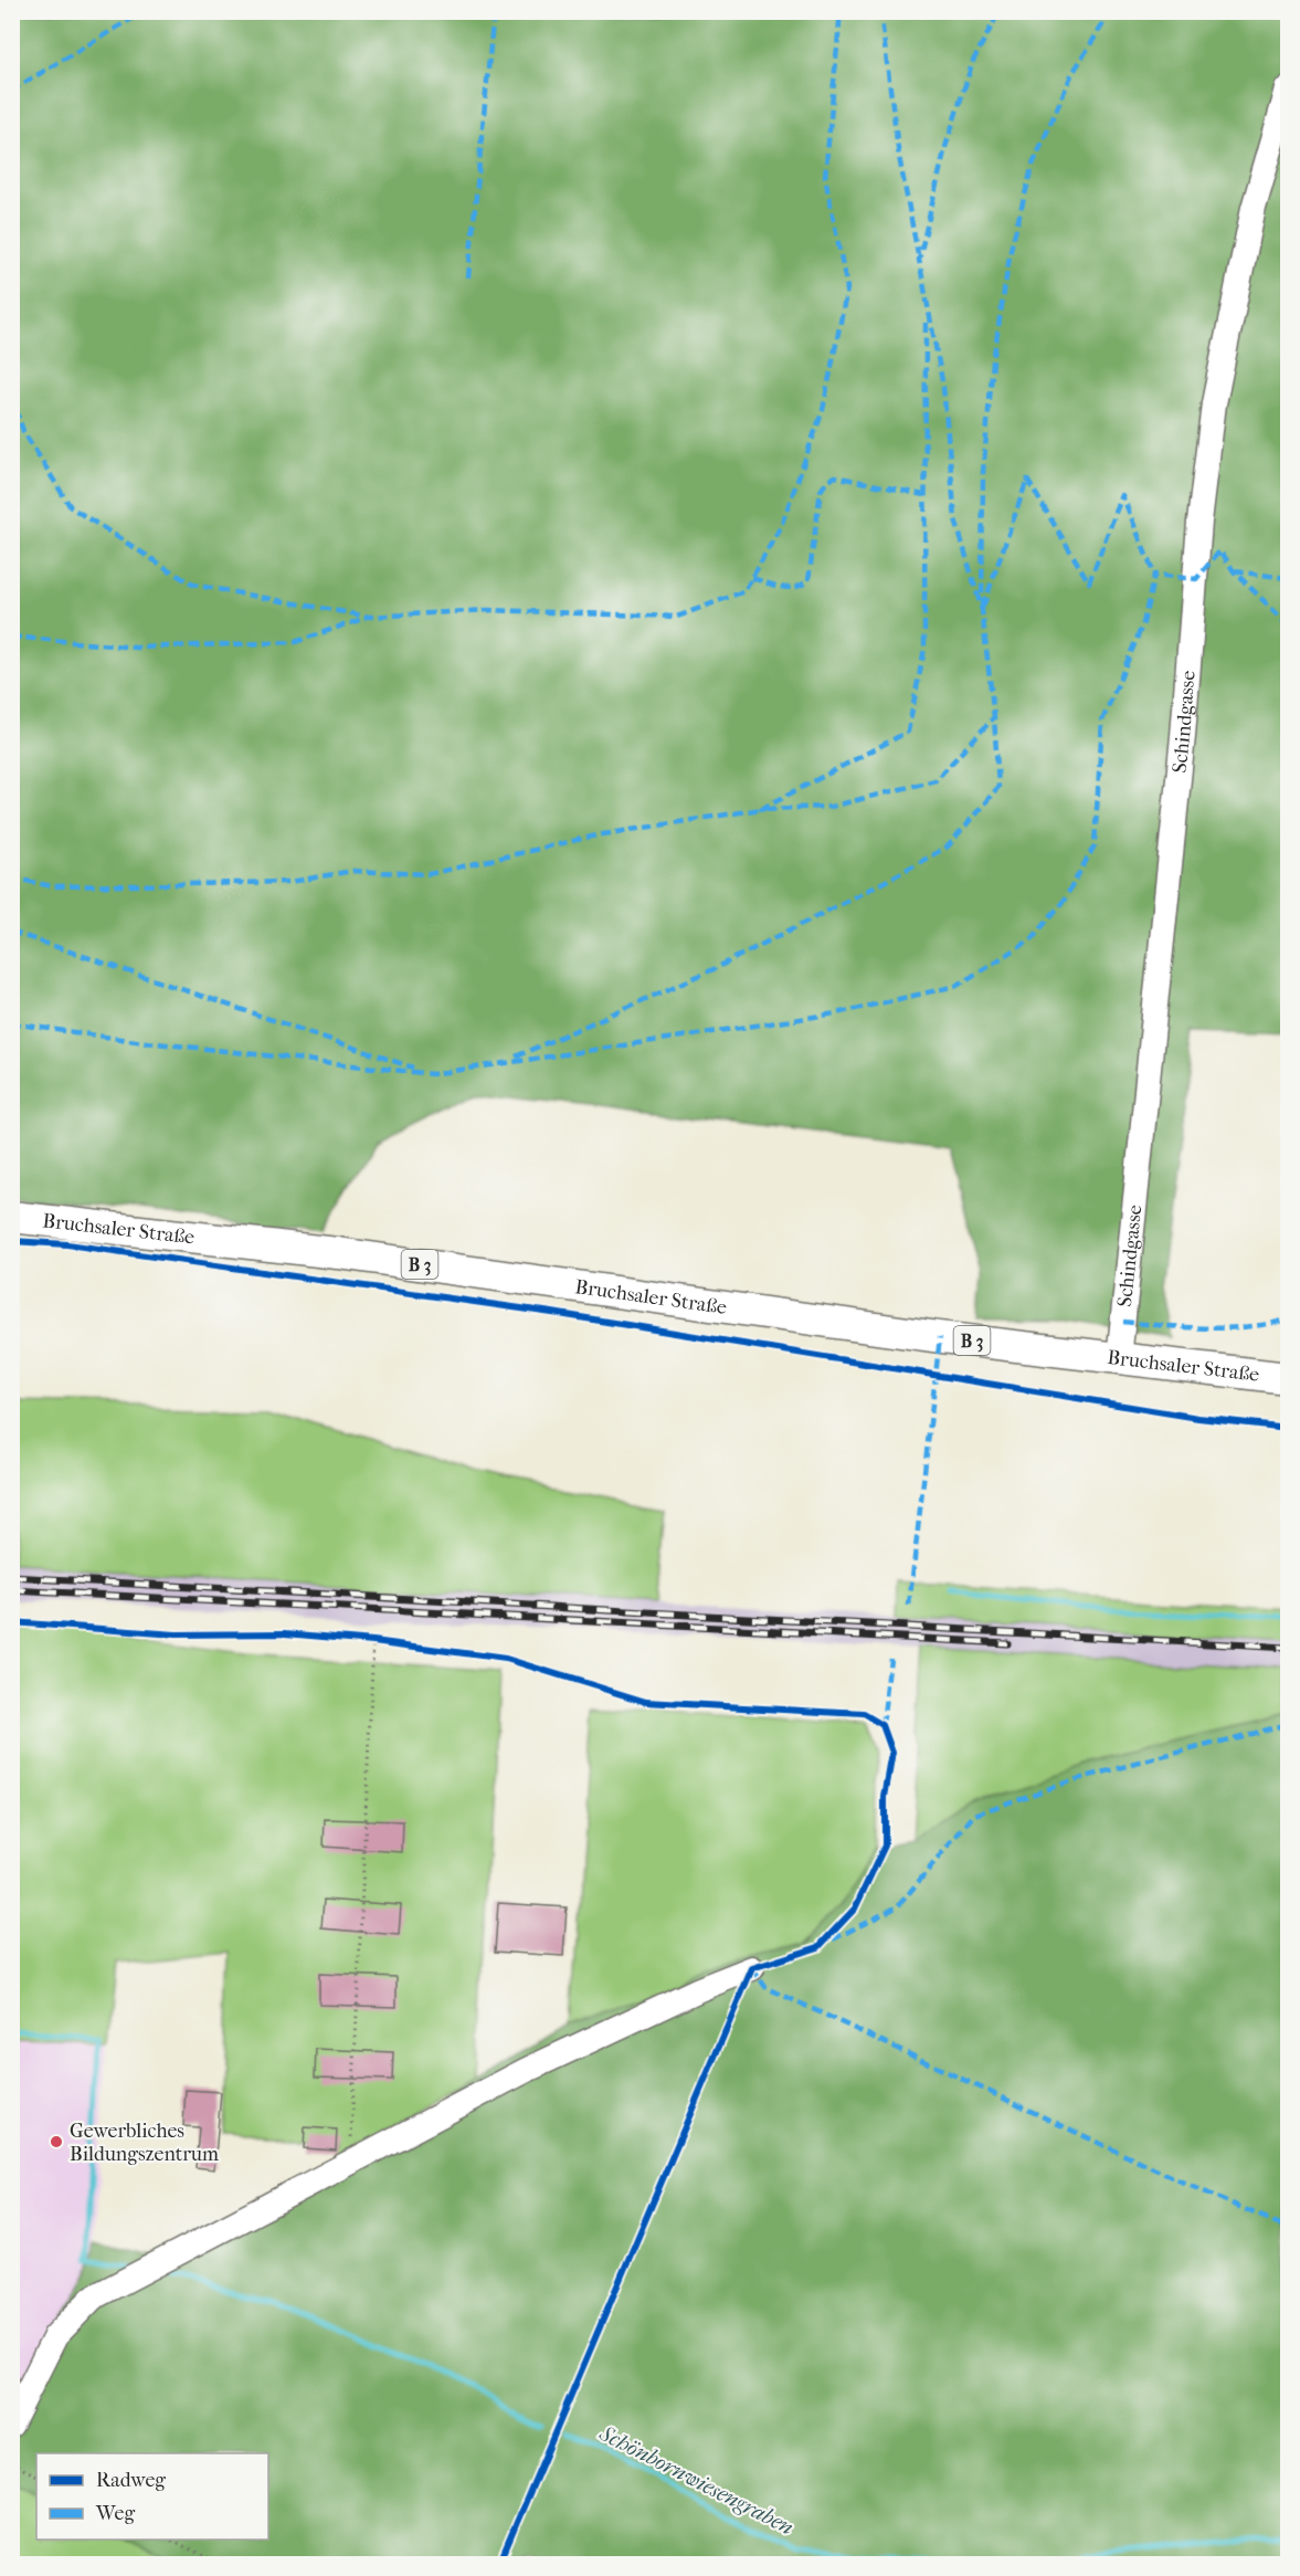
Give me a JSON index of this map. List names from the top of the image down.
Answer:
{
  "streets": {
    "main road": ["Bruchsaler Straße", "B 3"],
    "street": ["Schindgasse"]
  },
  "crossings": [
    ["Schindgasse", "Bruchsaler Straße"]
  ],
  "water": ["Schönbornwiesengraben"],
  "places": ["Gewerbliches Bildungszentrum"],
  "legend": ["Radweg", "Weg"]
}
